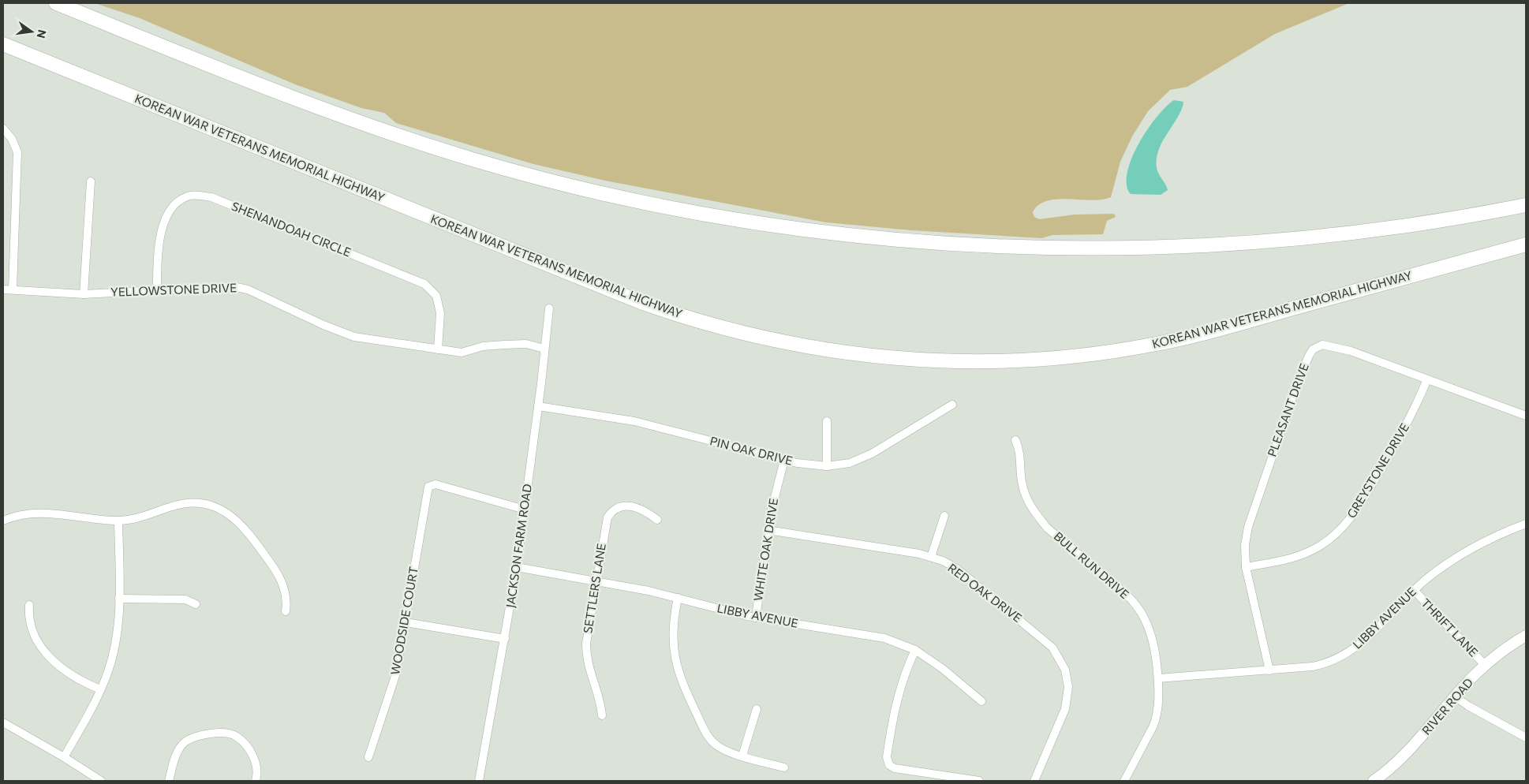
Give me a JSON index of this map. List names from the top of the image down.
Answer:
{
  "streets": {
    "highway": ["KOREAN WAR VETERANS MEMORIAL HIGHWAY"],
    "street": [
      "SHENANDOAH CIRCLE",
      "YELLOWSTONE DRIVE",
      "PLEASANT DRIVE",
      "PIN OAK DRIVE",
      "GREYSTONE DRIVE",
      "JACKSON FARM ROAD",
      "WHITE OAK DRIVE",
      "BULL RUN DRIVE",
      "SETTLERS LANE",
      "RED OAK DRIVE",
      "LIBBY AVENUE",
      "WOODSIDE COURT",
      "THRIFT LANE",
      "RIVER ROAD"
    ]
  },
  "crossings": [
    ["SHENANDOAH CIRCLE", "YELLOWSTONE DRIVE"],
    ["YELLOWSTONE DRIVE", "JACKSON FARM ROAD"],
    ["PLEASANT DRIVE", "GREYSTONE DRIVE"],
    ["PLEASANT DRIVE", "LIBBY AVENUE"],
    ["PIN OAK DRIVE", "JACKSON FARM ROAD"],
    ["PIN OAK DRIVE", "WHITE OAK DRIVE"],
    ["JACKSON FARM ROAD", "LIBBY AVENUE"],
    ["JACKSON FARM ROAD", "WOODSIDE COURT"],
    ["WHITE OAK DRIVE", "RED OAK DRIVE"],
    ["WHITE OAK DRIVE", "LIBBY AVENUE"],
    ["BULL RUN DRIVE", "LIBBY AVENUE"],
    ["SETTLERS LANE", "LIBBY AVENUE"],
    ["LIBBY AVENUE", "THRIFT LANE"],
    ["THRIFT LANE", "RIVER ROAD"]
  ],
  "north": "right"
}
